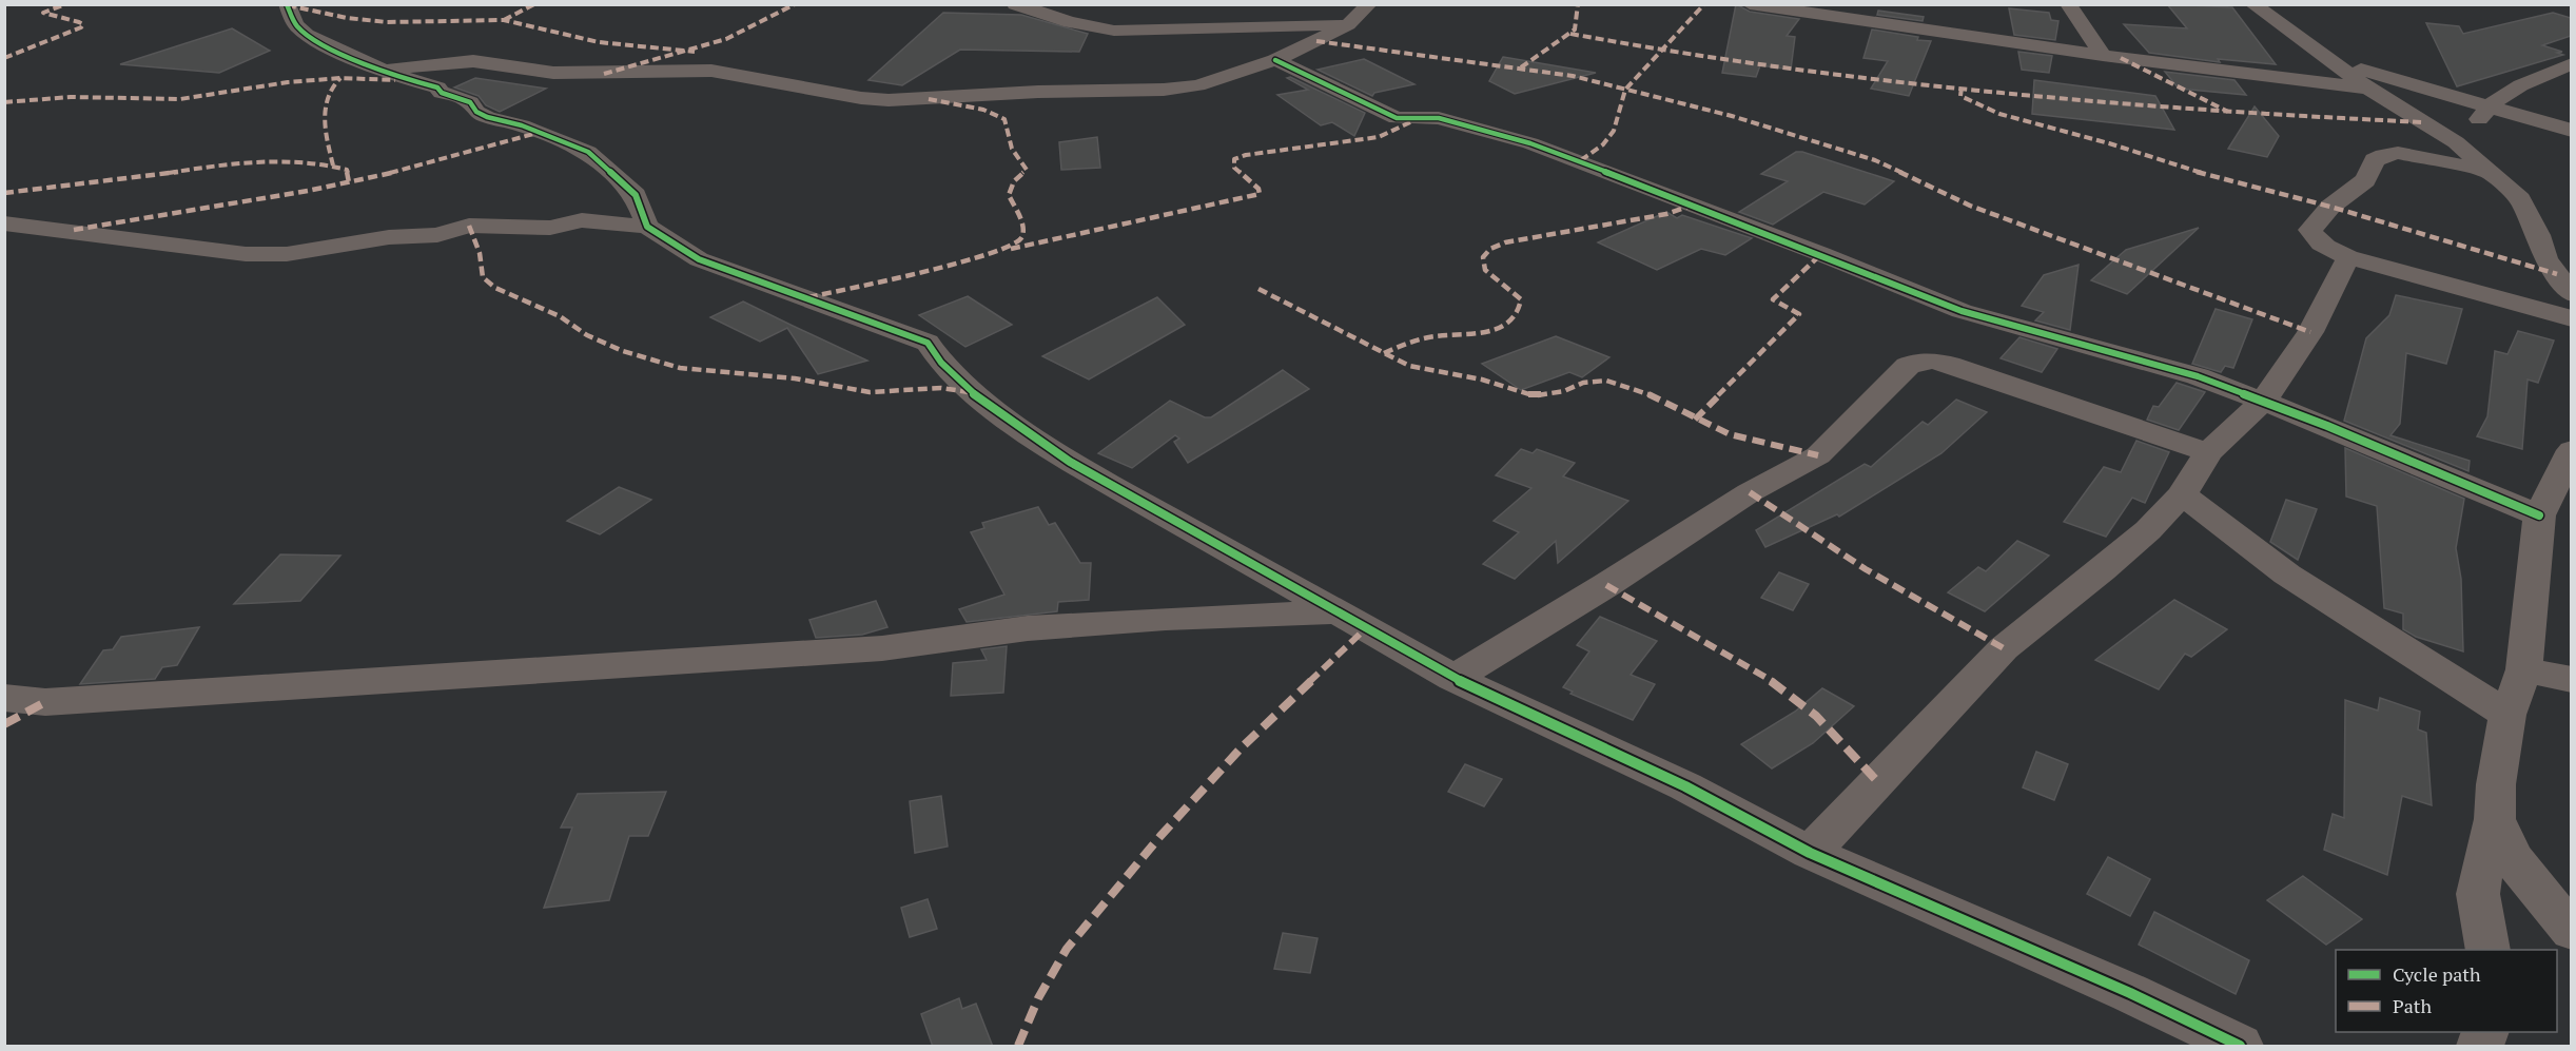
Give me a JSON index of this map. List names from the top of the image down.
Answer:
{
  "legend": ["Cycle path", "Path"]
}
